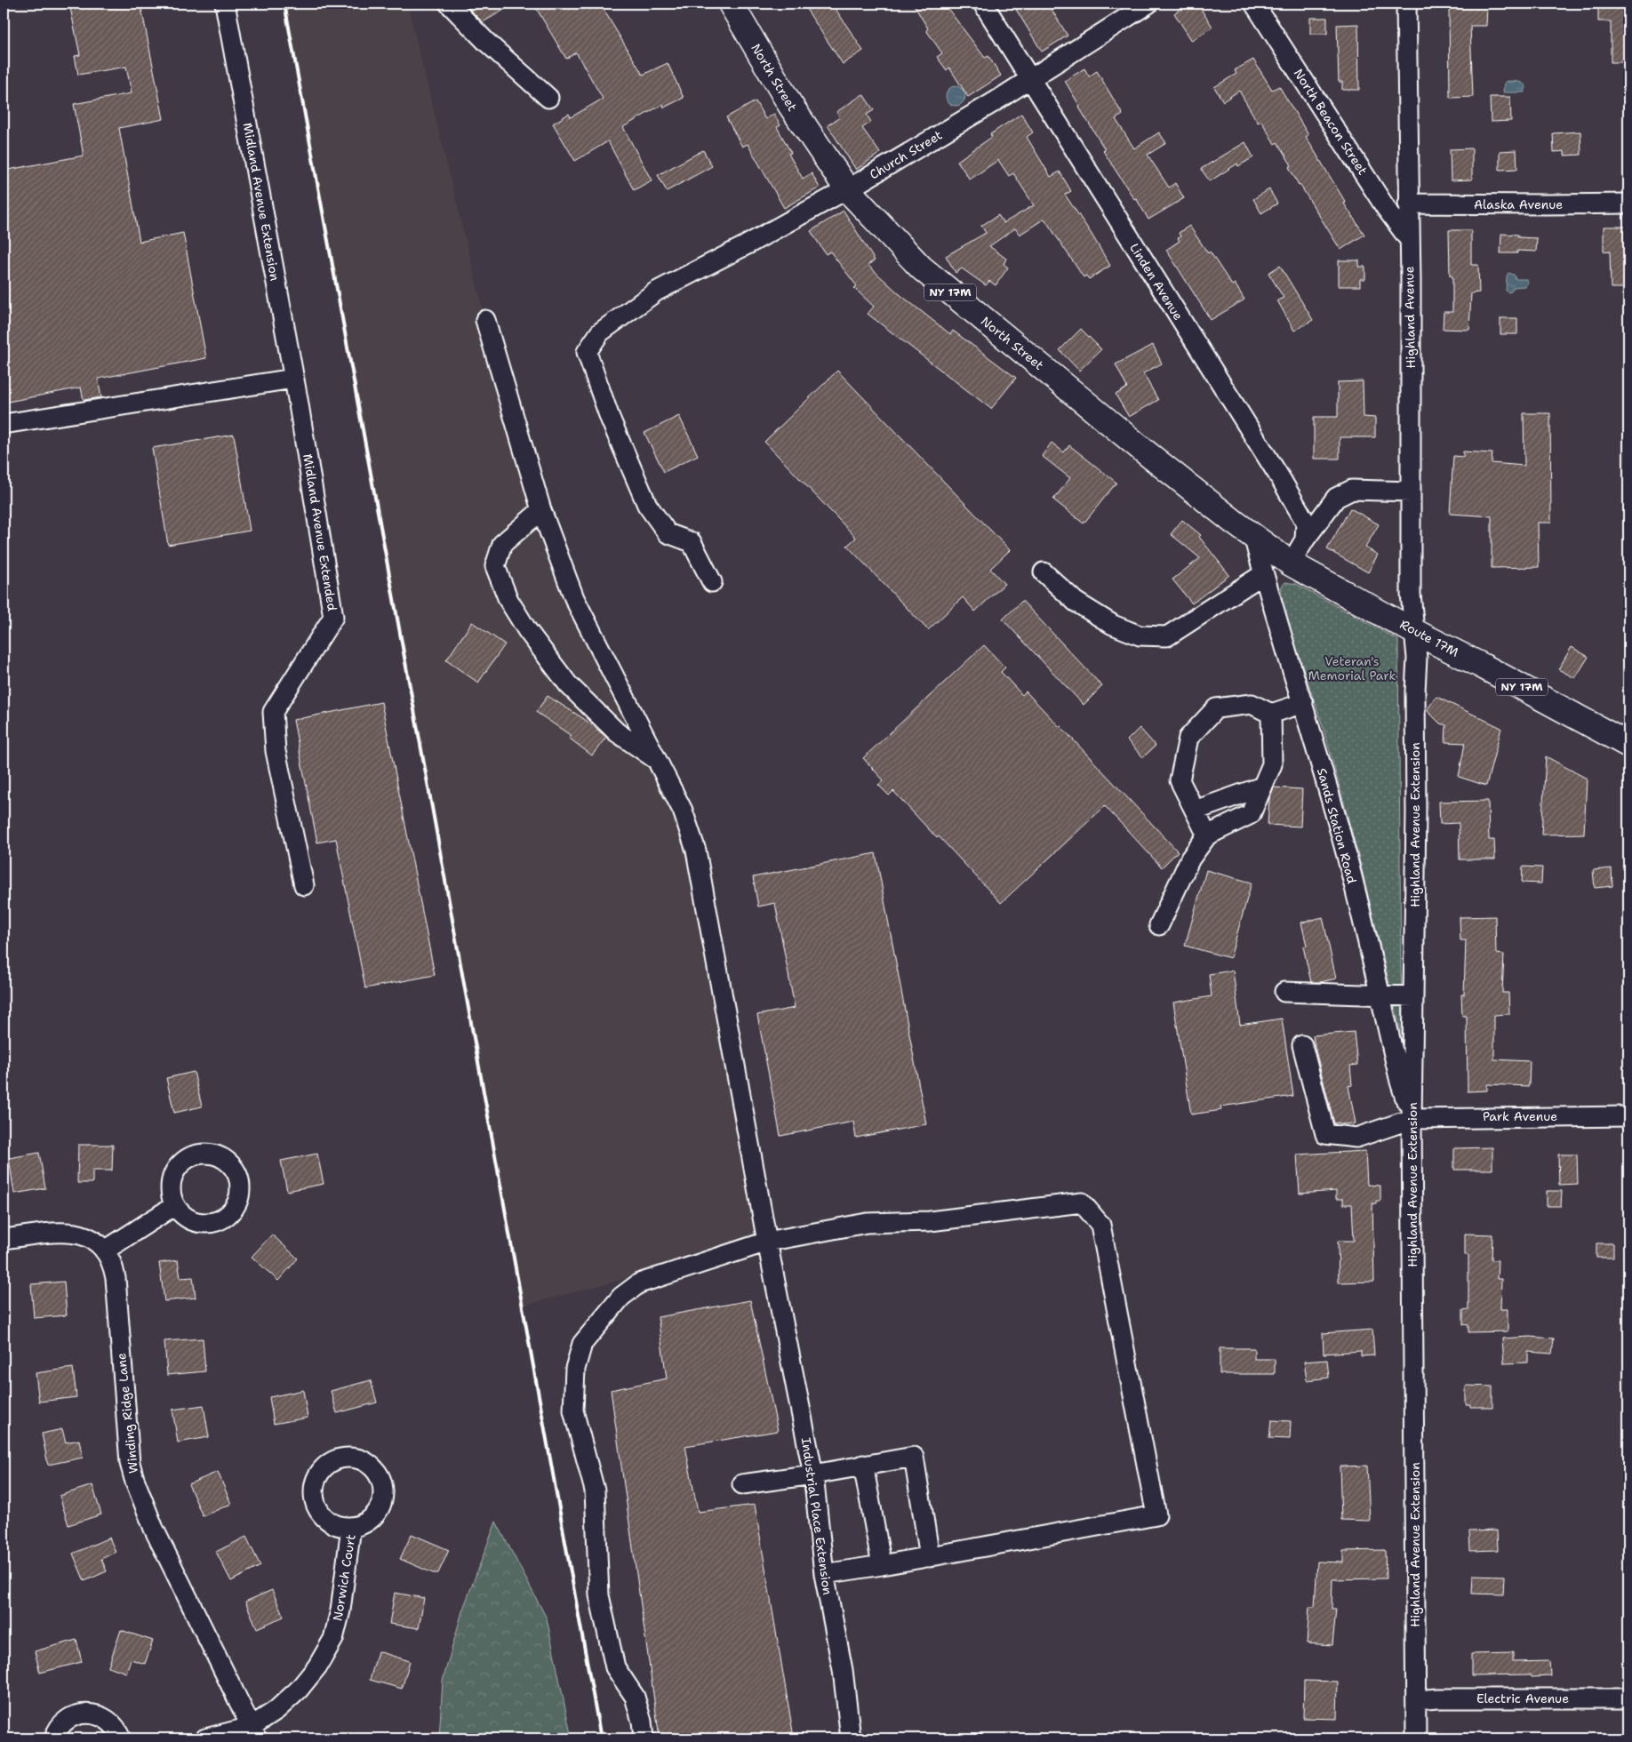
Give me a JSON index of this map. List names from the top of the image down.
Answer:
{
  "streets": {
    "main road": ["North Street", "NY 17M", "Route 17M"],
    "street": [
      "North Beacon Street",
      "Church Street",
      "Midland Avenue Extension",
      "Alaska Avenue",
      "Linden Avenue",
      "Highland Avenue",
      "Midland Avenue Extended",
      "Highland Avenue Extension",
      "Sands Station Road",
      "Park Avenue",
      "Winding Ridge Lane",
      "Industrial Place Extension",
      "Norwich Court",
      "Electric Avenue"
    ]
  },
  "crossings": [
    ["North Street", "Church Street"],
    ["North Street", "Route 17M"],
    ["North Street", "Sands Station Road"],
    ["North Beacon Street", "Highland Avenue"],
    ["Church Street", "Linden Avenue"],
    ["Midland Avenue Extension", "Midland Avenue Extended"],
    ["Alaska Avenue", "Highland Avenue"],
    ["Highland Avenue", "Route 17M"],
    ["Highland Avenue", "Highland Avenue Extension"],
    ["Route 17M", "Highland Avenue Extension"],
    ["Route 17M", "Sands Station Road"],
    ["Highland Avenue Extension", "Sands Station Road"],
    ["Highland Avenue Extension", "Park Avenue"],
    ["Highland Avenue Extension", "Electric Avenue"],
    ["Sands Station Road", "Park Avenue"],
    ["Winding Ridge Lane", "Norwich Court"]
  ],
  "parks": ["Veteran's Memorial Park"]
}
